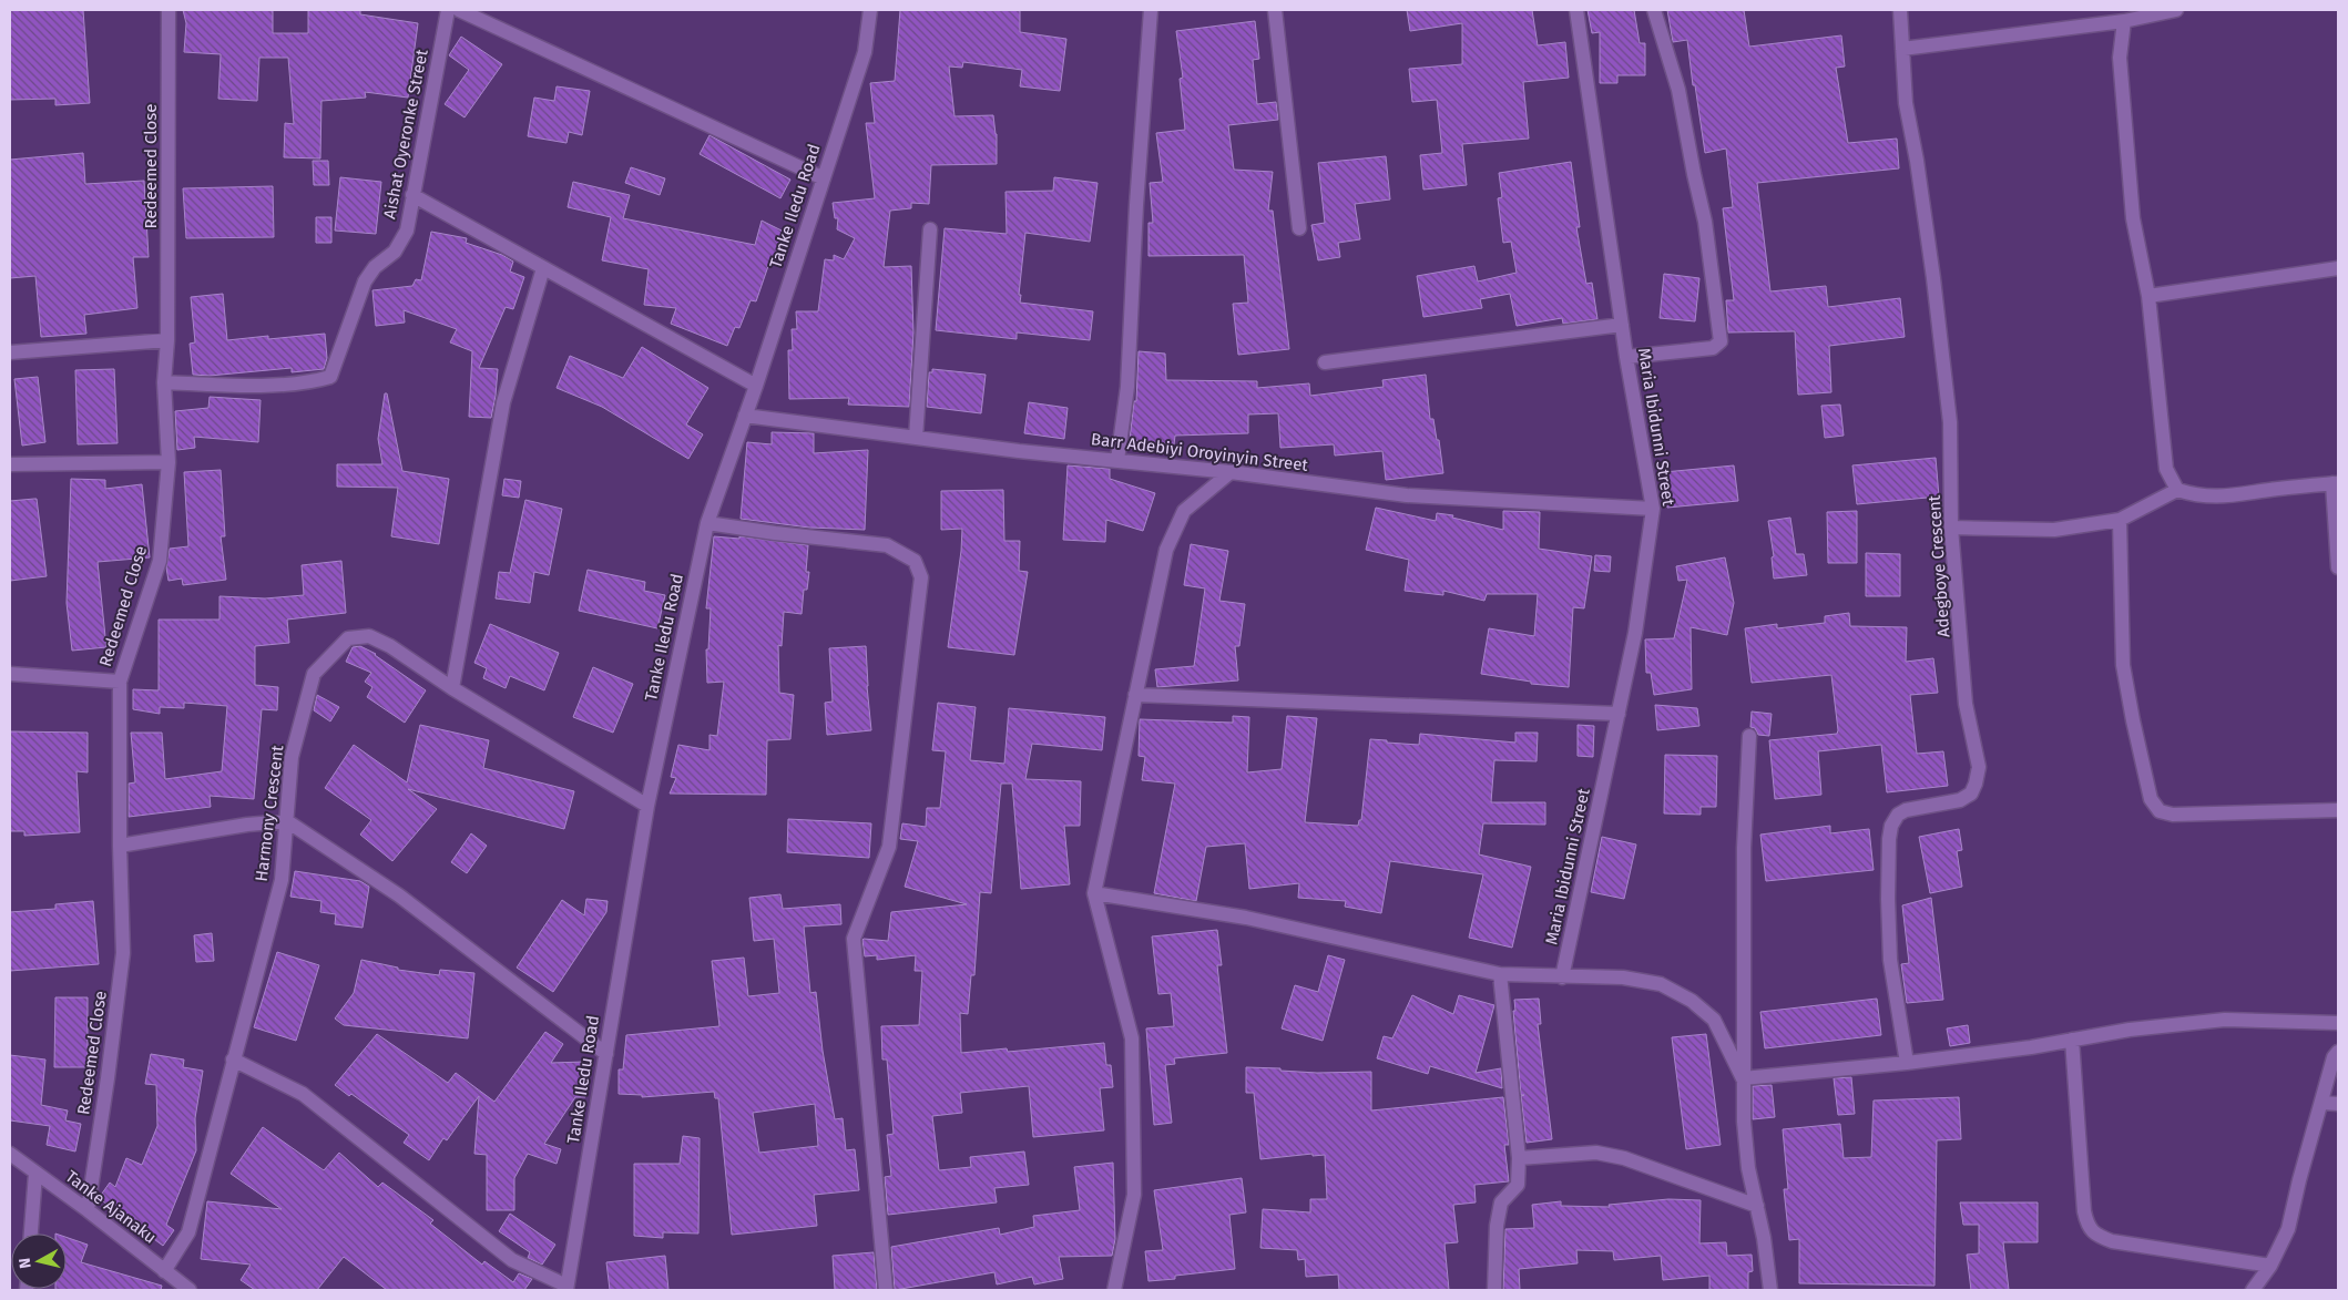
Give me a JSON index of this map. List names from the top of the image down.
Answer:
{
  "streets": {
    "street": [
      "Aishat Oyeronke Street",
      "Redeemed Close",
      "Tanke Iledu Road",
      "Maria Ibidunni Street",
      "Barr Adebiyi Oroyinyin Street",
      "Adegboye Crescent",
      "Harmony Crescent",
      "Tanke Ajanaku"
    ]
  },
  "crossings": [
    ["Aishat Oyeronke Street", "Redeemed Close"],
    ["Redeemed Close", "Tanke Ajanaku"],
    ["Tanke Iledu Road", "Barr Adebiyi Oroyinyin Street"],
    ["Tanke Iledu Road", "Harmony Crescent"],
    ["Maria Ibidunni Street", "Barr Adebiyi Oroyinyin Street"],
    ["Harmony Crescent", "Tanke Ajanaku"]
  ],
  "north": "left"
}
